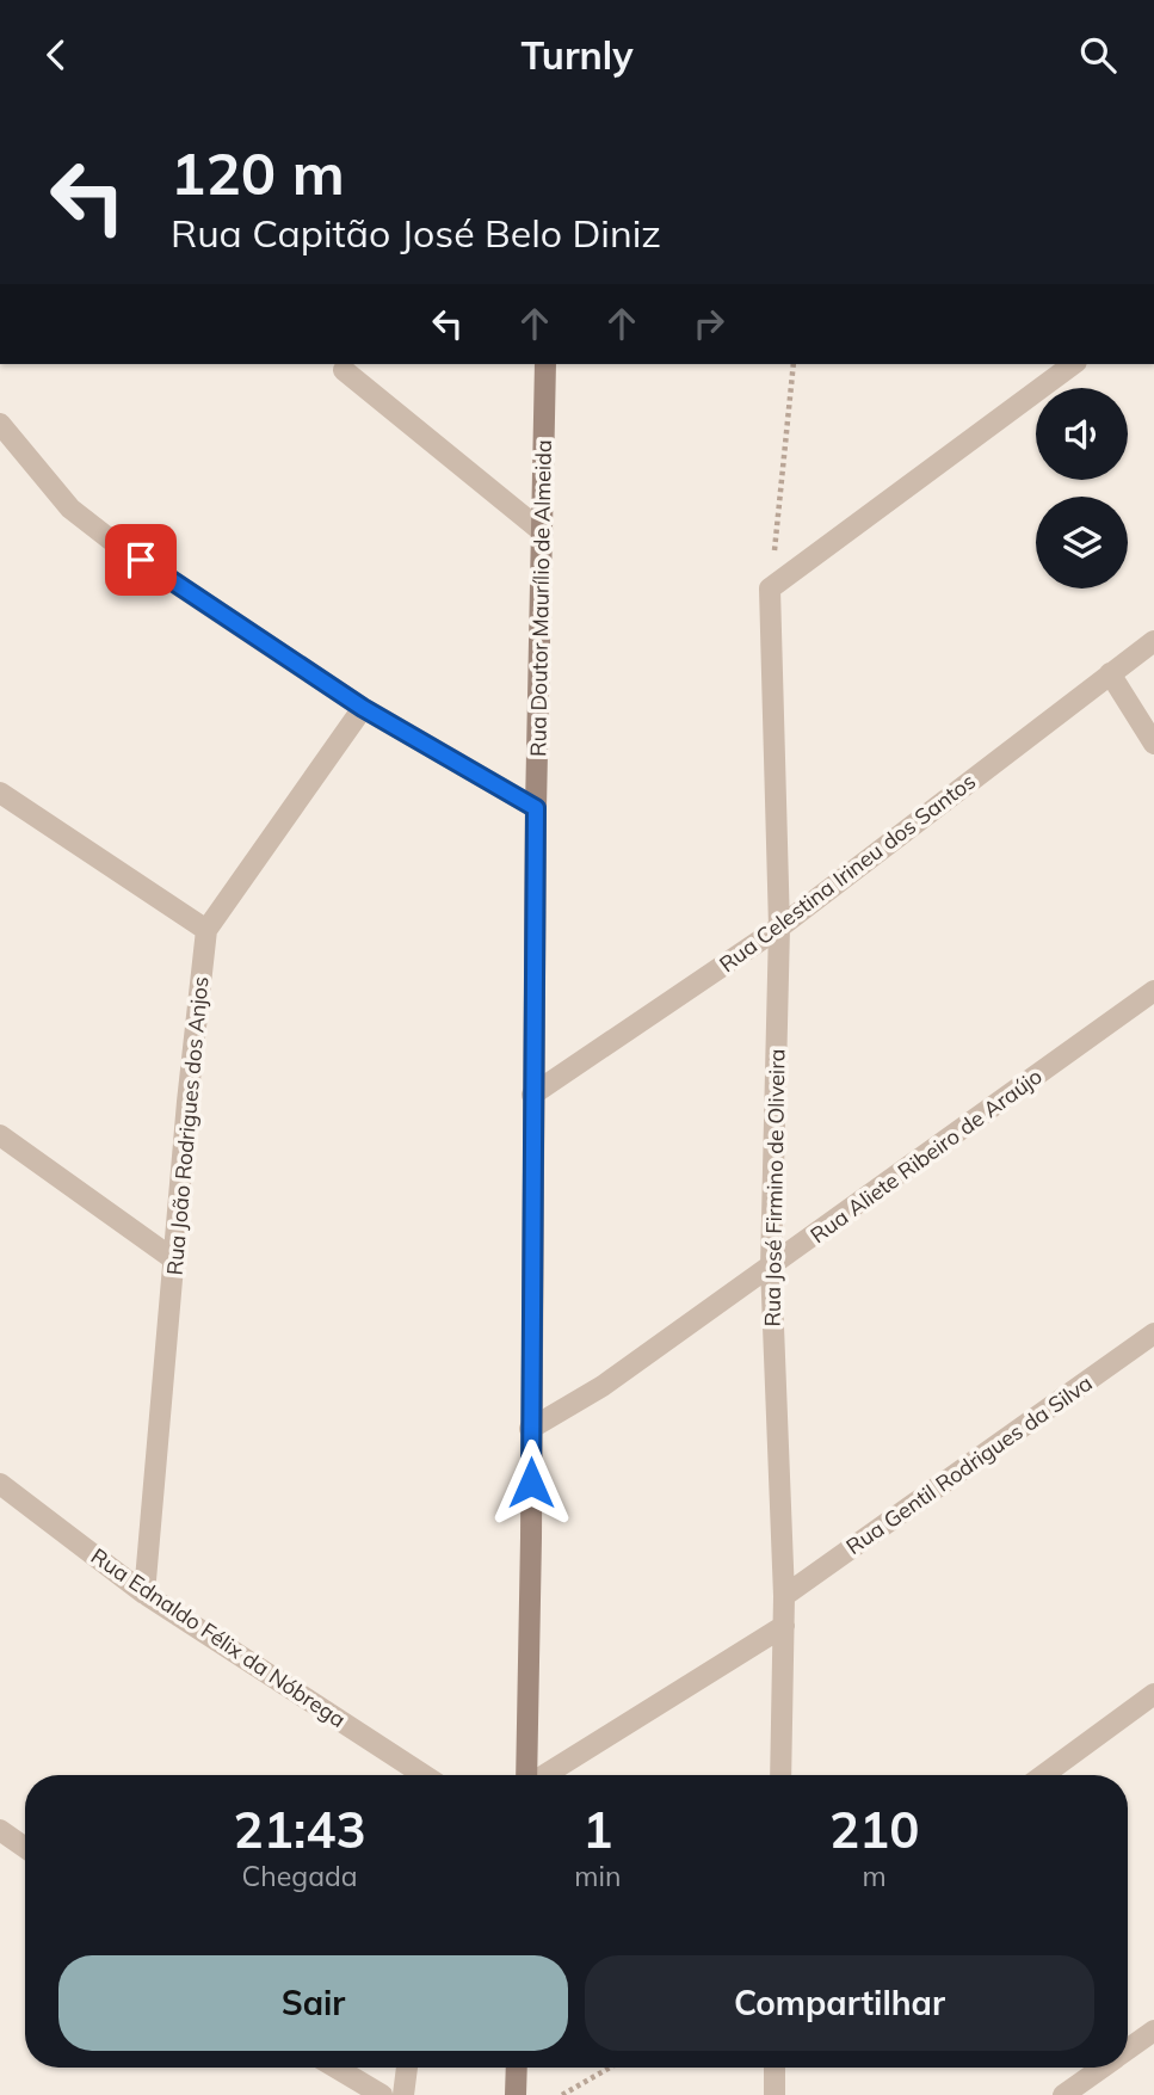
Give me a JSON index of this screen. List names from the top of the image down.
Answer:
{
  "streets": {
    "main road": ["Rua Doutor Maurílio de Almeida"],
    "street": [
      "Rua Celestina Irineu dos Santos",
      "Rua João Rodrigues dos Anjos",
      "Rua Aliete Ribeiro de Araújo",
      "Rua José Firmino de Oliveira",
      "Rua Gentil Rodrigues da Silva",
      "Rua Ednaldo Félix da Nóbrega"
    ]
  },
  "crossings": [
    ["Rua Doutor Maurílio de Almeida", "Rua Celestina Irineu dos Santos"],
    ["Rua Doutor Maurílio de Almeida", "Rua Aliete Ribeiro de Araújo"],
    ["Rua Celestina Irineu dos Santos", "Rua José Firmino de Oliveira"],
    ["Rua João Rodrigues dos Anjos", "Rua Ednaldo Félix da Nóbrega"],
    ["Rua Aliete Ribeiro de Araújo", "Rua José Firmino de Oliveira"],
    ["Rua José Firmino de Oliveira", "Rua Gentil Rodrigues da Silva"]
  ],
  "page": {
    "header": "Turnly",
    "turn": ["120 m", "Rua Capitão José Belo Diniz"],
    "eta": [
      "21:43",
      "Chegada",
      "1",
      "min",
      "210",
      "m"
    ],
    "buttons": ["Sair", "Compartilhar"]
  }
}
